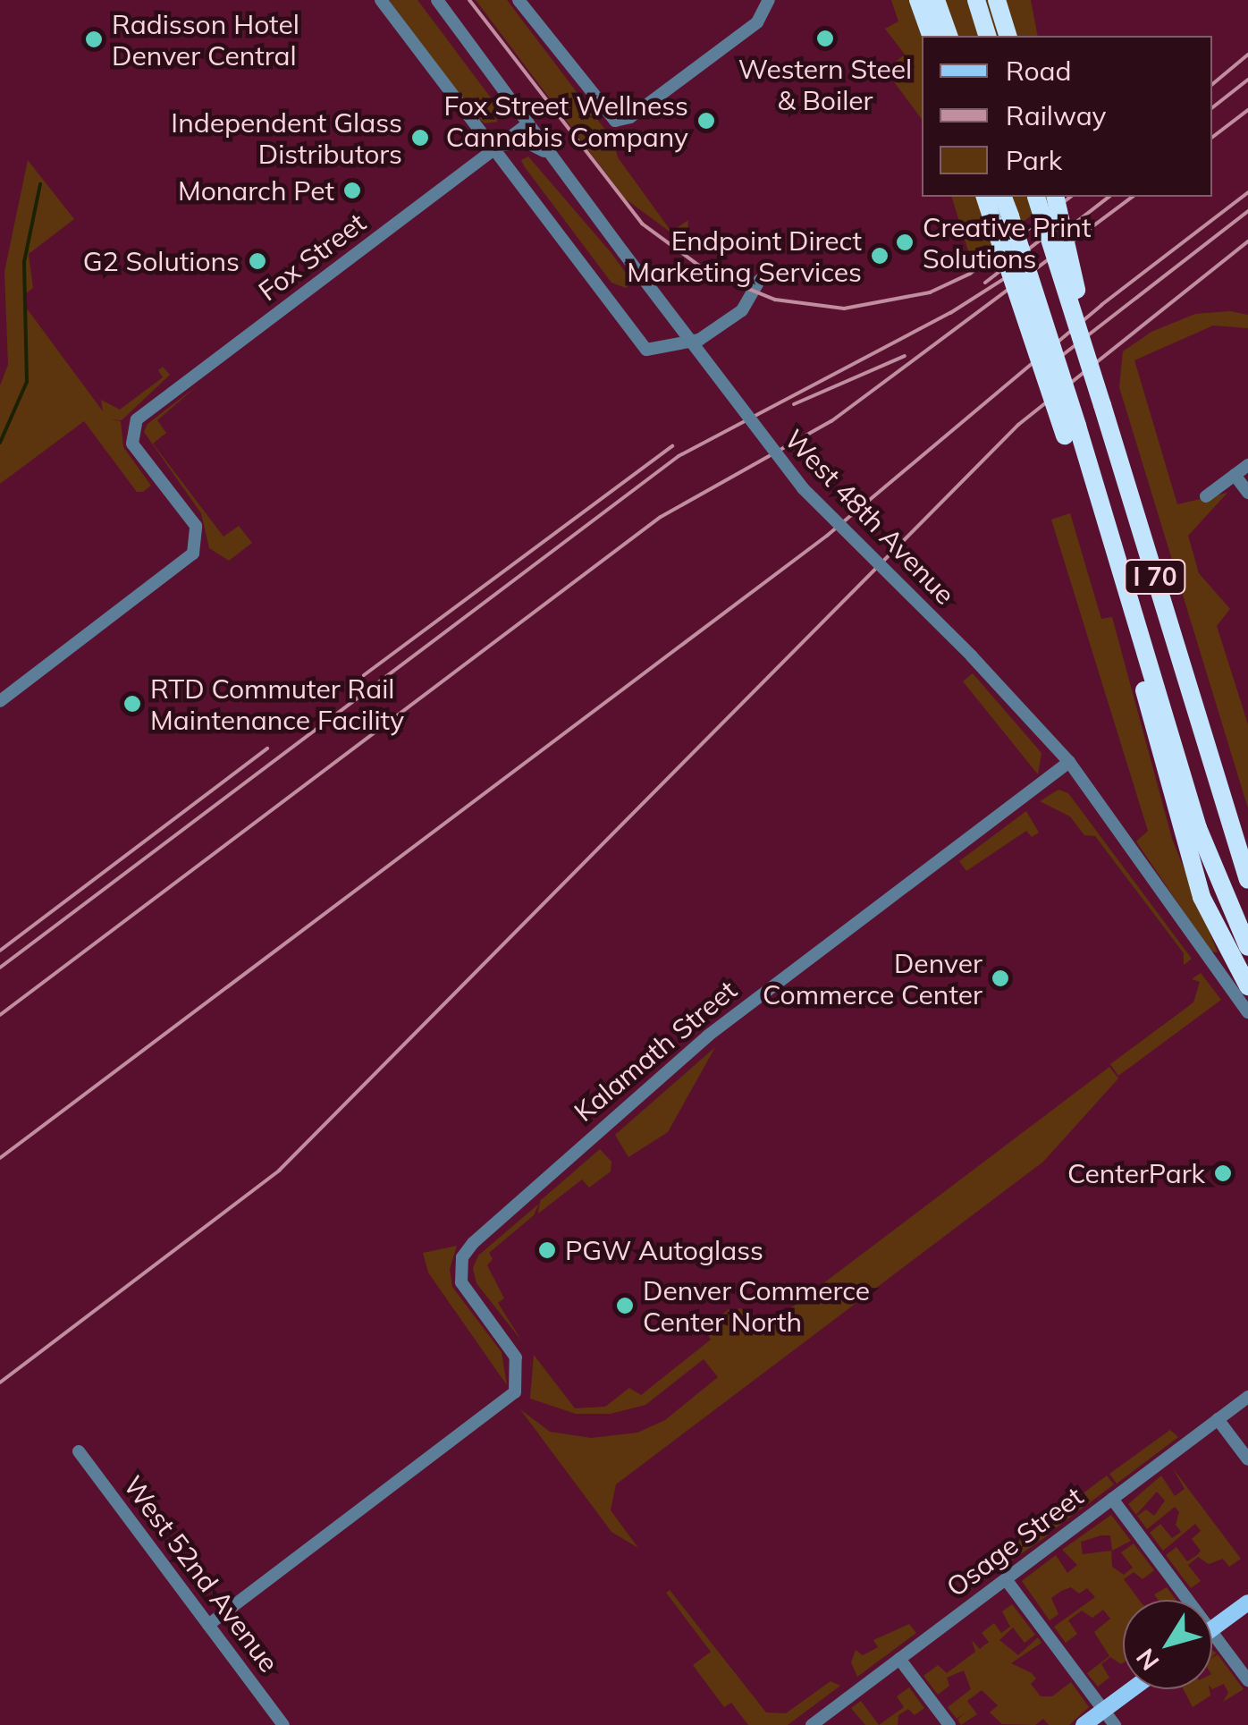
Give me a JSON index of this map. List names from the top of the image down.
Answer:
{
  "streets": {
    "highway": ["I 70"],
    "street": [
      "Fox Street",
      "West 48th Avenue",
      "Kalamath Street",
      "Osage Street",
      "West 52nd Avenue"
    ]
  },
  "crossings": [
    ["Fox Street", "West 48th Avenue"],
    ["West 48th Avenue", "Kalamath Street"],
    ["Kalamath Street", "West 52nd Avenue"]
  ],
  "places": [
    "Western Steel & Boiler",
    "Radisson Hotel Denver Central",
    "Fox Street Wellness Cannabis Company",
    "Independent Glass Distributors",
    "Monarch Pet",
    "Creative Print Solutions",
    "Endpoint Direct Marketing Services",
    "G2 Solutions",
    "RTD Commuter Rail Maintenance Facility",
    "Denver Commerce Center",
    "CenterPark",
    "PGW Autoglass",
    "Denver Commerce Center North"
  ],
  "legend": ["Road", "Railway", "Park"],
  "north": "bottom left"
}
